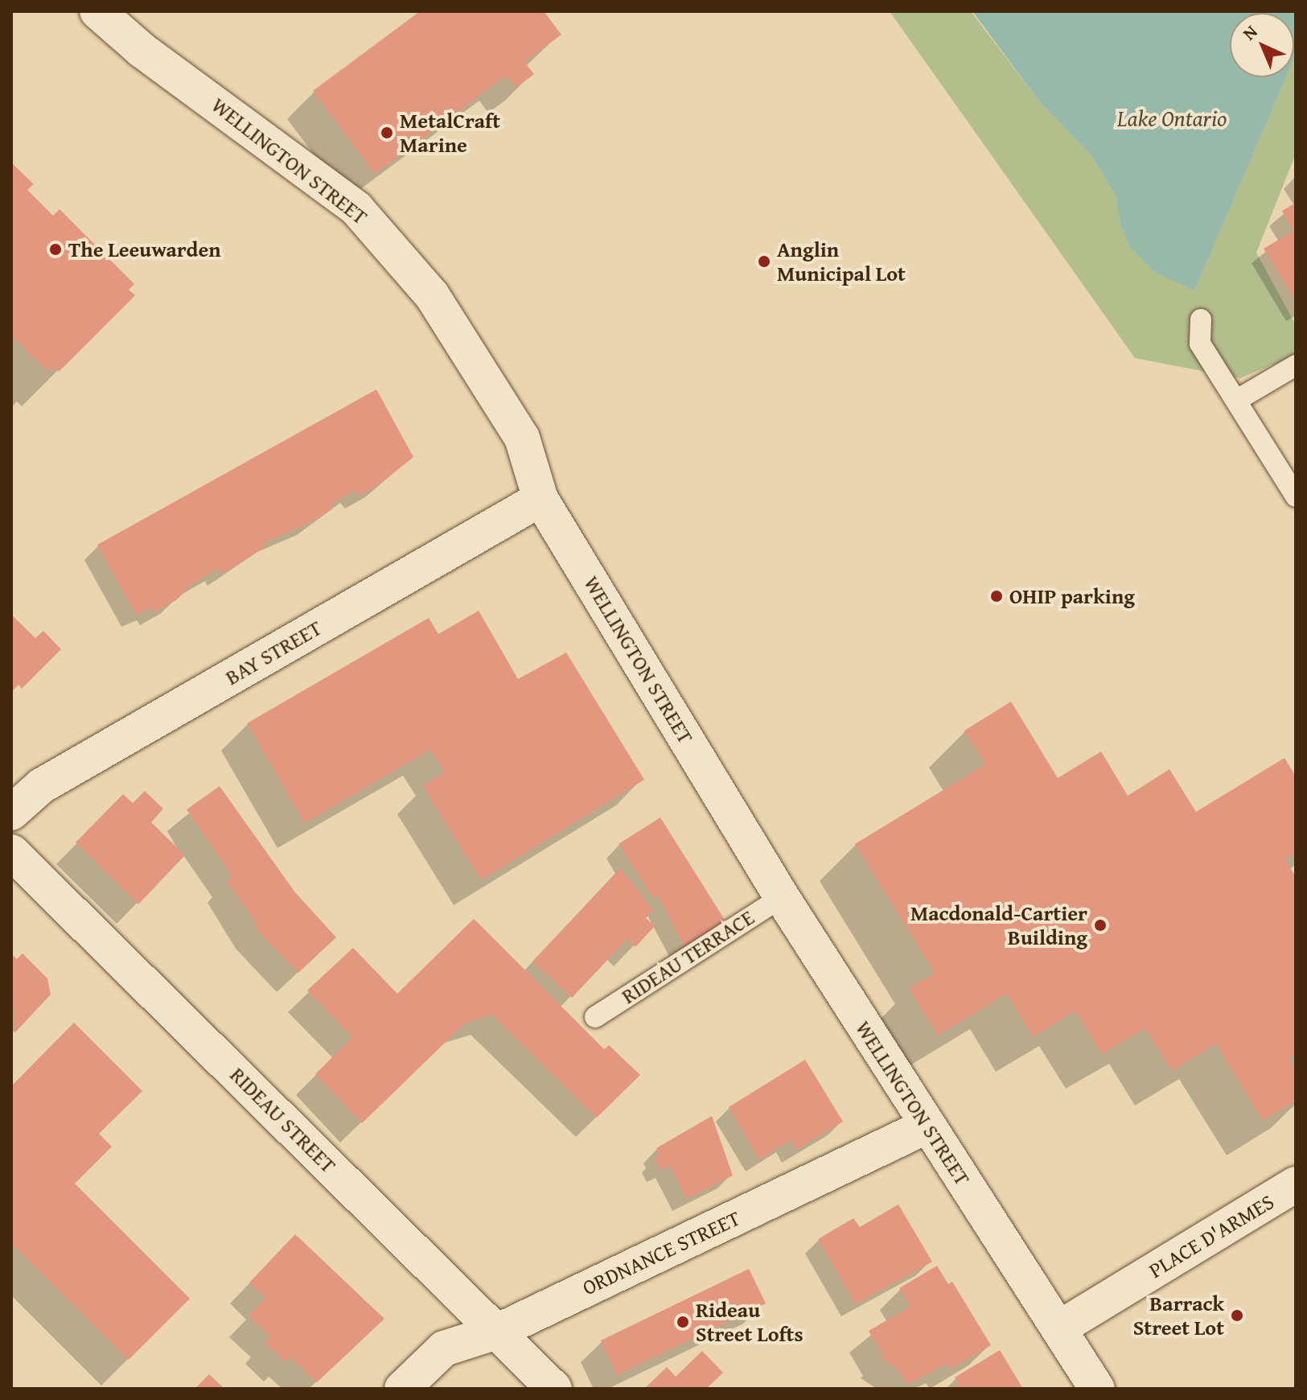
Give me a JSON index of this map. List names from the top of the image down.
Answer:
{
  "streets": {
    "street": [
      "WELLINGTON STREET",
      "BAY STREET",
      "RIDEAU STREET",
      "PLACE D'ARMES",
      "ORDNANCE STREET"
    ],
    "lane": ["RIDEAU TERRACE"]
  },
  "crossings": [
    ["WELLINGTON STREET", "BAY STREET"],
    ["WELLINGTON STREET", "RIDEAU TERRACE"],
    ["WELLINGTON STREET", "PLACE D'ARMES"],
    ["WELLINGTON STREET", "ORDNANCE STREET"],
    ["RIDEAU STREET", "ORDNANCE STREET"]
  ],
  "water": ["Lake Ontario"],
  "places": [
    "MetalCraft Marine",
    "The Leeuwarden",
    "Anglin Municipal Lot",
    "OHIP parking",
    "Macdonald-Cartier Building",
    "Barrack Street Lot",
    "Rideau Street Lofts"
  ],
  "north": "top left"
}
